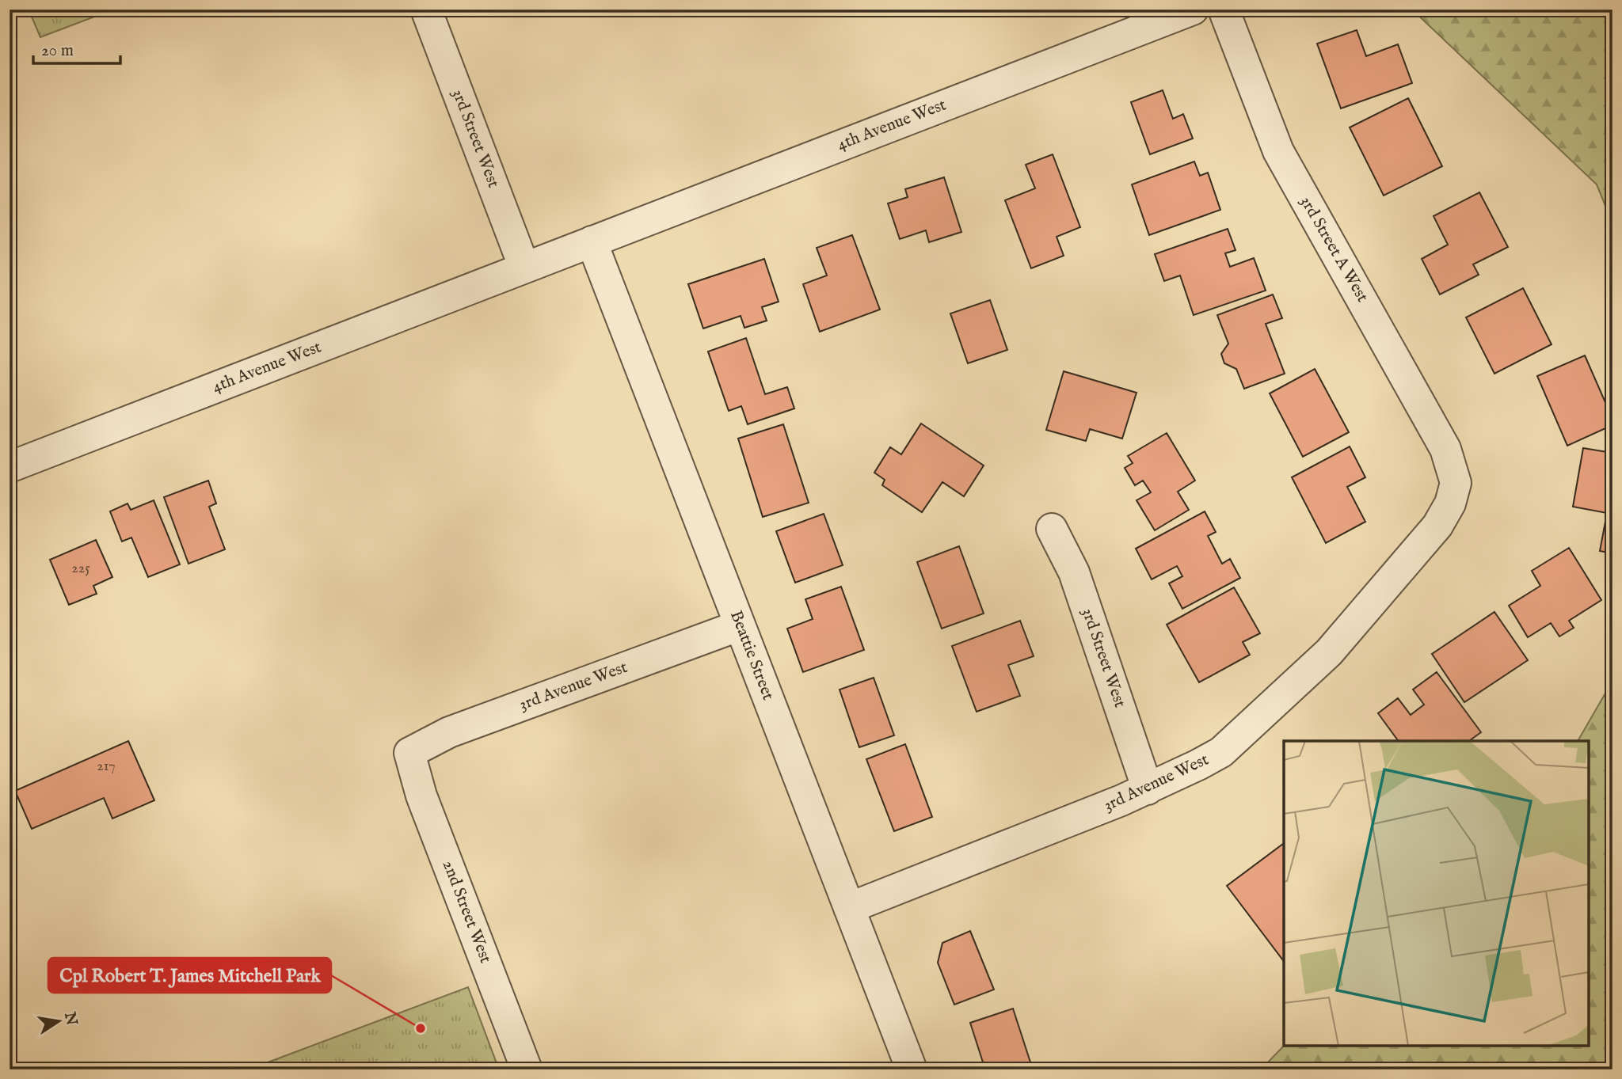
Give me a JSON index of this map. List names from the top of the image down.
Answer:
{
  "streets": {
    "street": [
      "4th Avenue West",
      "3rd Street West",
      "3rd Street A West",
      "Beattie Street",
      "3rd Avenue West",
      "2nd Street West"
    ]
  },
  "crossings": [
    ["4th Avenue West", "3rd Street West"],
    ["4th Avenue West", "Beattie Street"],
    ["3rd Street West", "3rd Avenue West"],
    ["3rd Street A West", "3rd Avenue West"],
    ["Beattie Street", "3rd Avenue West"],
    ["3rd Avenue West", "2nd Street West"]
  ],
  "places": ["Cpl Robert T. James Mitchell Park"],
  "house_numbers": ["225", "217"],
  "scale_bar": "20 m",
  "north": "right"
}
